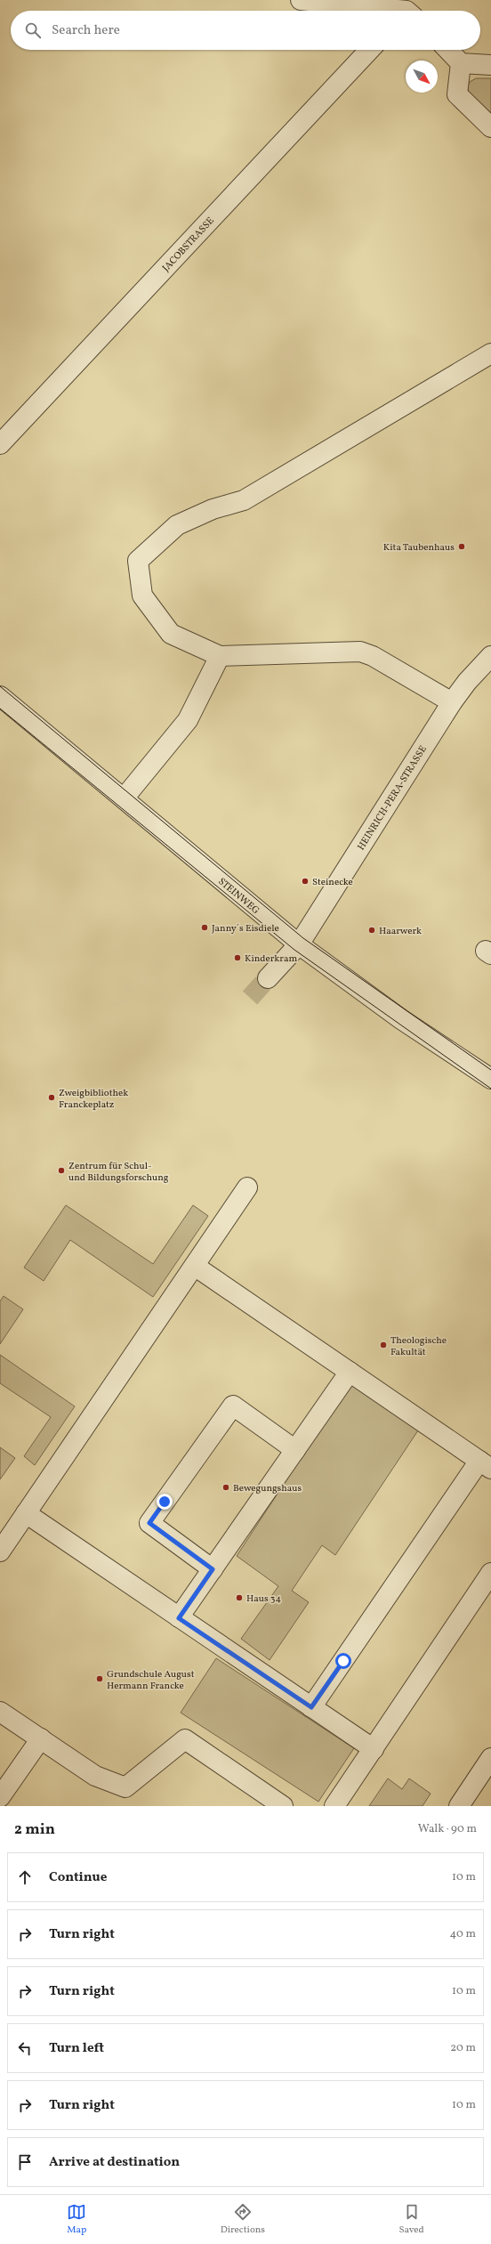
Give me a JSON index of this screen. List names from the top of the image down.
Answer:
{
  "streets": {
    "street": ["JACOBSTRASSE", "HEINRICH-PERA-STRASSE", "STEINWEG"]
  },
  "crossings": [
    ["HEINRICH-PERA-STRASSE", "STEINWEG"]
  ],
  "places": [
    "Kita Taubenhaus",
    "Steinecke",
    "Janny´s Eisdiele",
    "Haarwerk",
    "Kinderkram",
    "Zweigbibliothek Franckeplatz",
    "Zentrum für Schul- und Bildungsforschung",
    "Theologische Fakultät",
    "Bewegungshaus",
    "Haus 34",
    "Grundschule August Hermann Francke"
  ],
  "north": "bottom right",
  "page": {
    "search": "Search here",
    "heading": ["2 min", "Walk · 90 m"],
    "list": [
      ["Continue", "10 m"],
      ["Turn right", "40 m"],
      ["Turn right", "10 m"],
      ["Turn left", "20 m"],
      ["Turn right", "10 m"],
      "Arrive at destination"
    ],
    "nav": ["Map", "Directions", "Saved"]
  }
}
